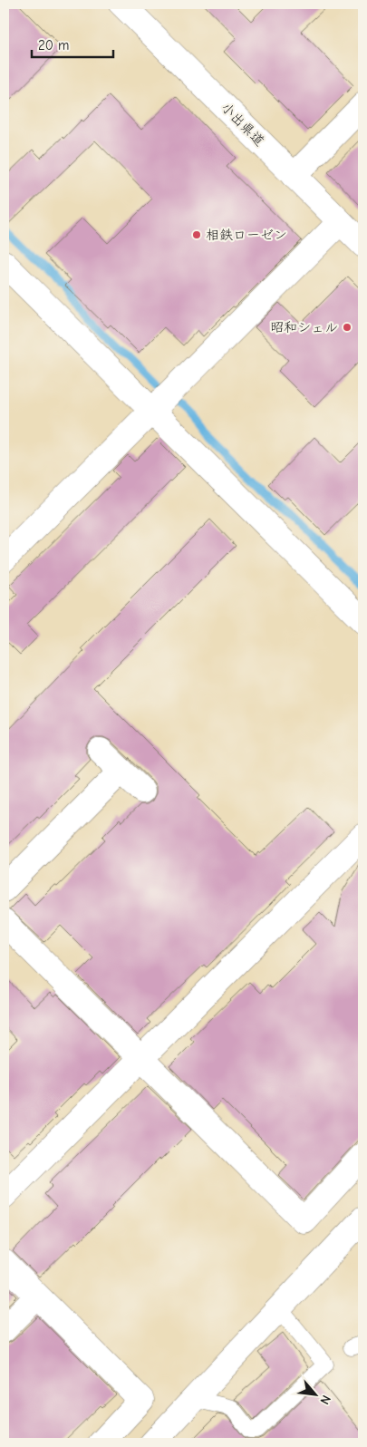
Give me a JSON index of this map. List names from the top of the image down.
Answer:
{
  "streets": {
    "street": ["小出県道"]
  },
  "places": ["相鉄ローゼン", "昭和シェル"],
  "scale_bar": "20 m",
  "north": "bottom right"
}
